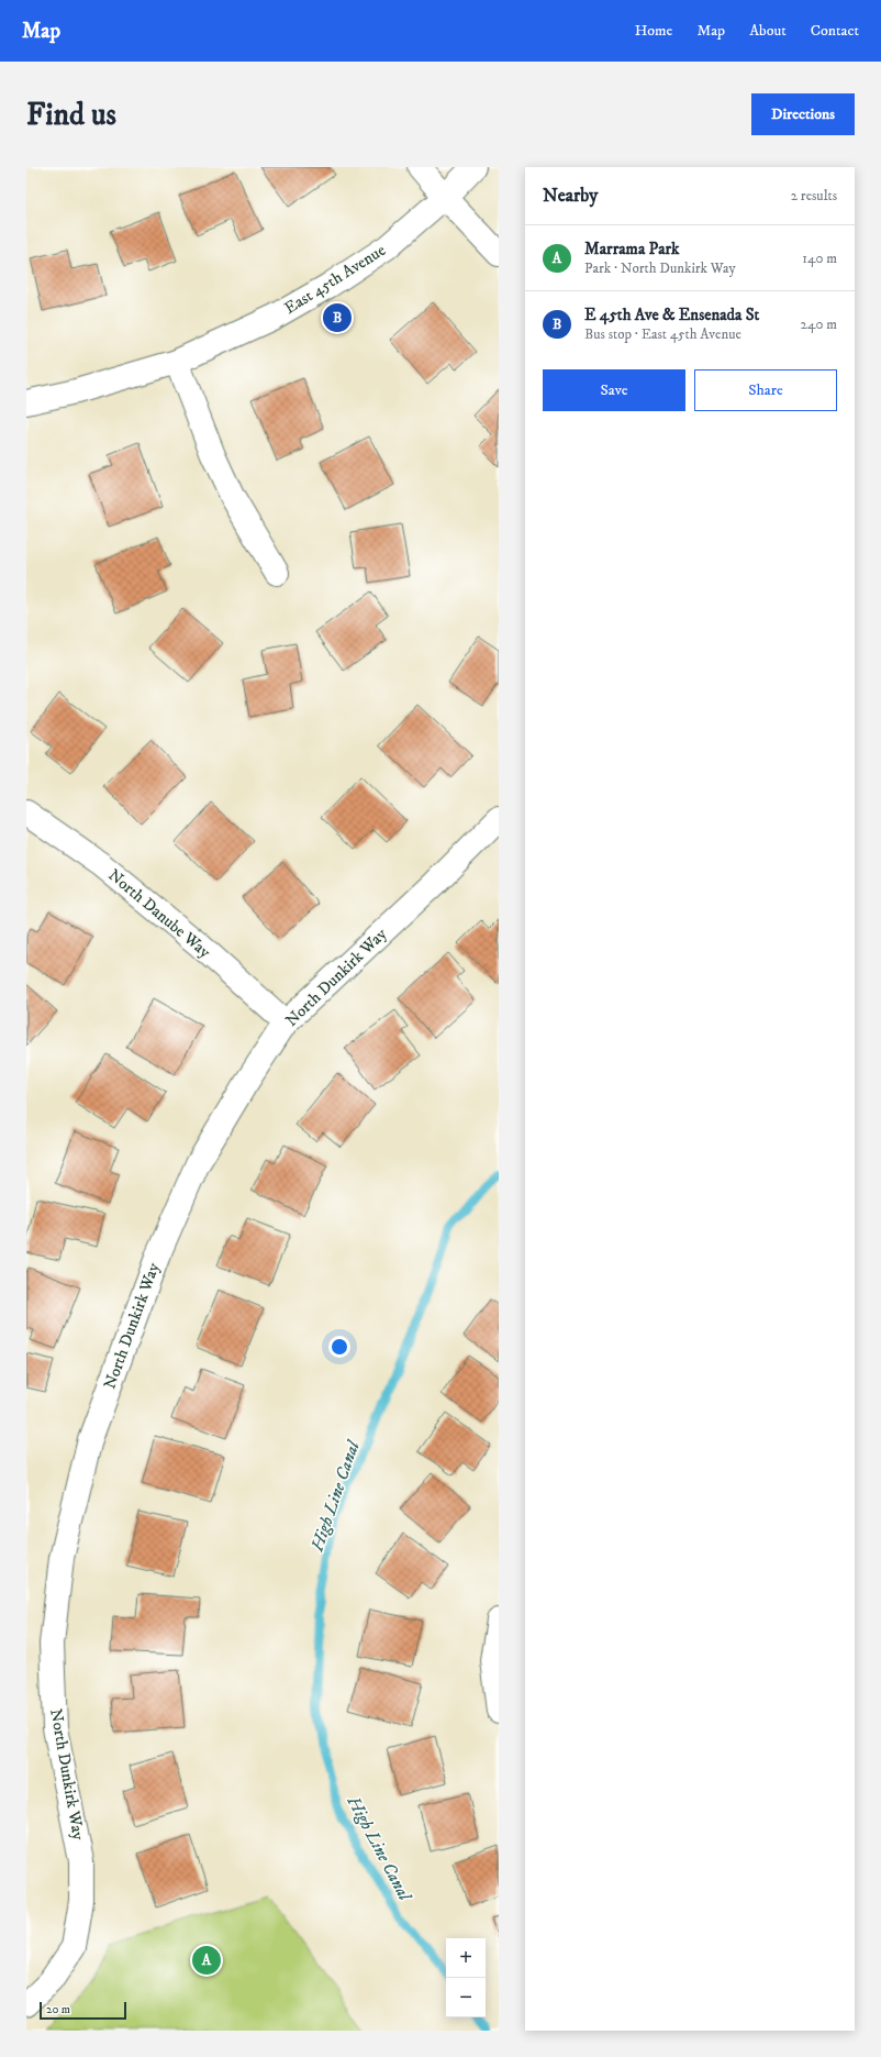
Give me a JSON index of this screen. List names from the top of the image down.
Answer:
{
  "streets": {
    "street": ["East 45th Avenue", "North Danube Way", "North Dunkirk Way"]
  },
  "crossings": [
    ["North Danube Way", "North Dunkirk Way"]
  ],
  "water": ["High Line Canal"],
  "scale_bar": "20 m",
  "page": {
    "header": "Map",
    "nav": [
      "Home",
      "Map",
      "About",
      "Contact"
    ],
    "buttons": [
      "Directions",
      ["Save", "Share"]
    ],
    "title": "Find us",
    "heading": ["Nearby", "2 results"],
    "list": [
      {
        "mark": "A",
        "name": "Marrama Park",
        "note": "Park · North Dunkirk Way",
        "value": "140 m"
      },
      {
        "mark": "B",
        "name": "E 45th Ave & Ensenada St",
        "note": "Bus stop · East 45th Avenue",
        "value": "240 m"
      }
    ],
    "pins": ["B", "A"],
    "map_buttons": ["+", "−"],
    "scale": "20 m"
  }
}
